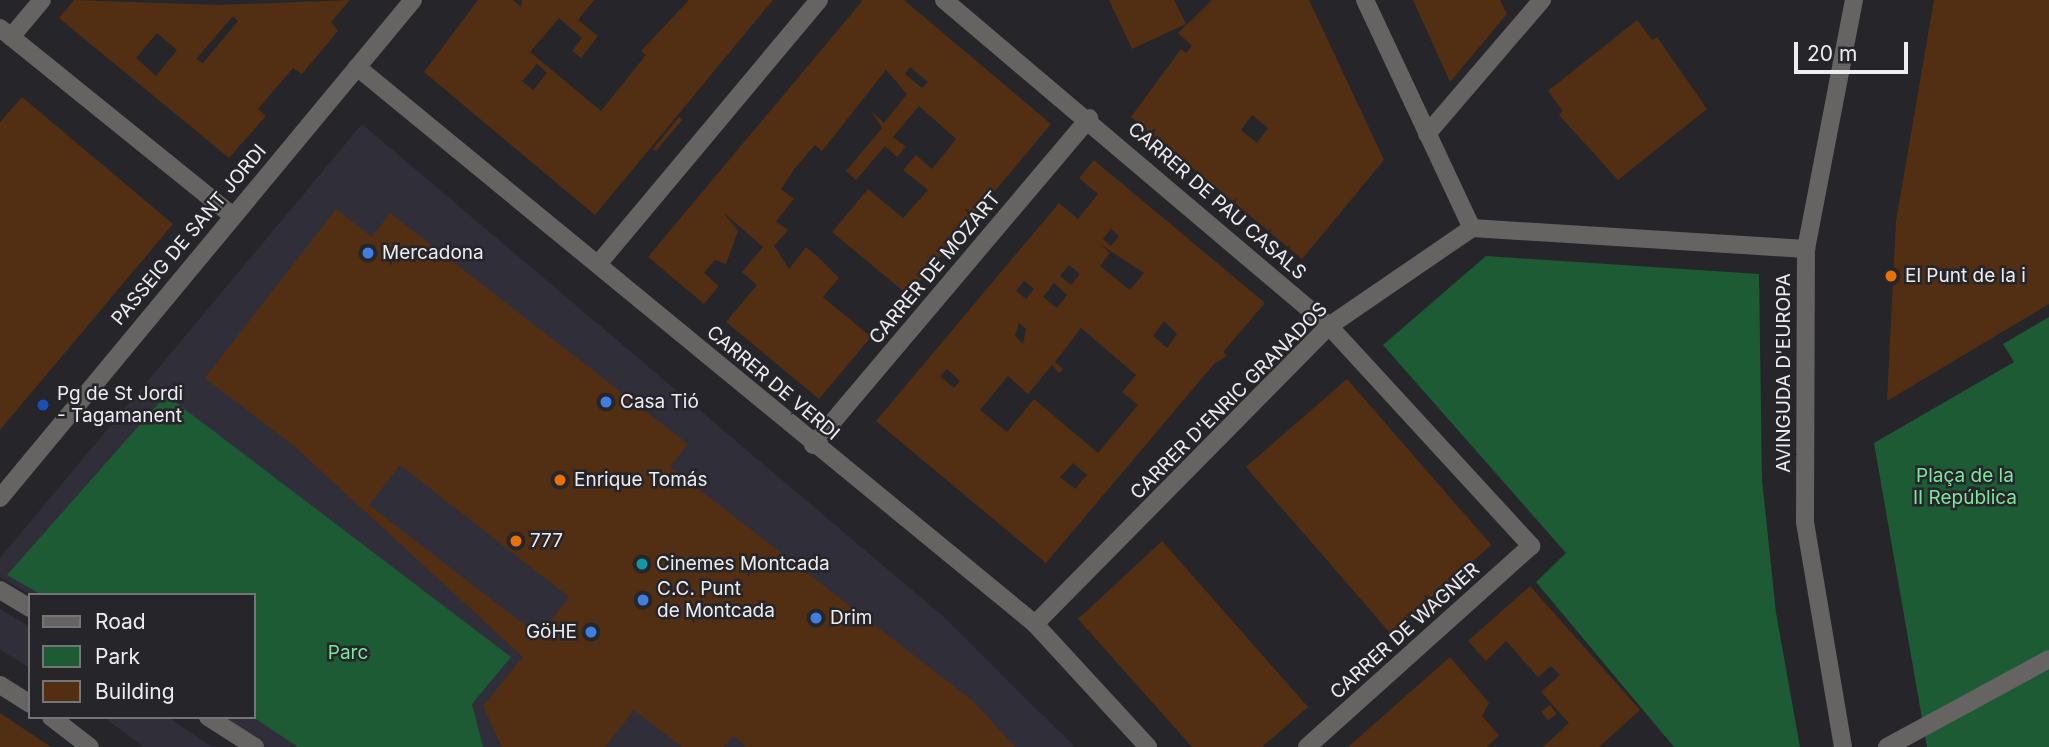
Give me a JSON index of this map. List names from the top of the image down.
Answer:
{
  "streets": {
    "street": [
      "CARRER DE PAU CASALS",
      "PASSEIG DE SANT JORDI",
      "CARRER DE MOZART",
      "AVINGUDA D'EUROPA",
      "CARRER DE VERDI",
      "CARRER D'ENRIC GRANADOS",
      "CARRER DE WAGNER"
    ]
  },
  "crossings": [
    ["CARRER DE PAU CASALS", "CARRER DE MOZART"],
    ["CARRER DE PAU CASALS", "CARRER D'ENRIC GRANADOS"],
    ["CARRER DE PAU CASALS", "CARRER DE WAGNER"],
    ["PASSEIG DE SANT JORDI", "CARRER DE VERDI"],
    ["CARRER DE MOZART", "CARRER DE VERDI"],
    ["CARRER DE VERDI", "CARRER D'ENRIC GRANADOS"]
  ],
  "parks": ["Plaça de la II República", "Parc"],
  "places": [
    "Mercadona",
    "El Punt de la i",
    "Casa Tió",
    "Pg de St Jordi - Tagamanent",
    "Enrique Tomás",
    "777",
    "Cinemes Montcada",
    "C.C. Punt de Montcada",
    "Drim",
    "GöHE"
  ],
  "legend": ["Road", "Park", "Building"],
  "scale_bar": "20 m"
}
